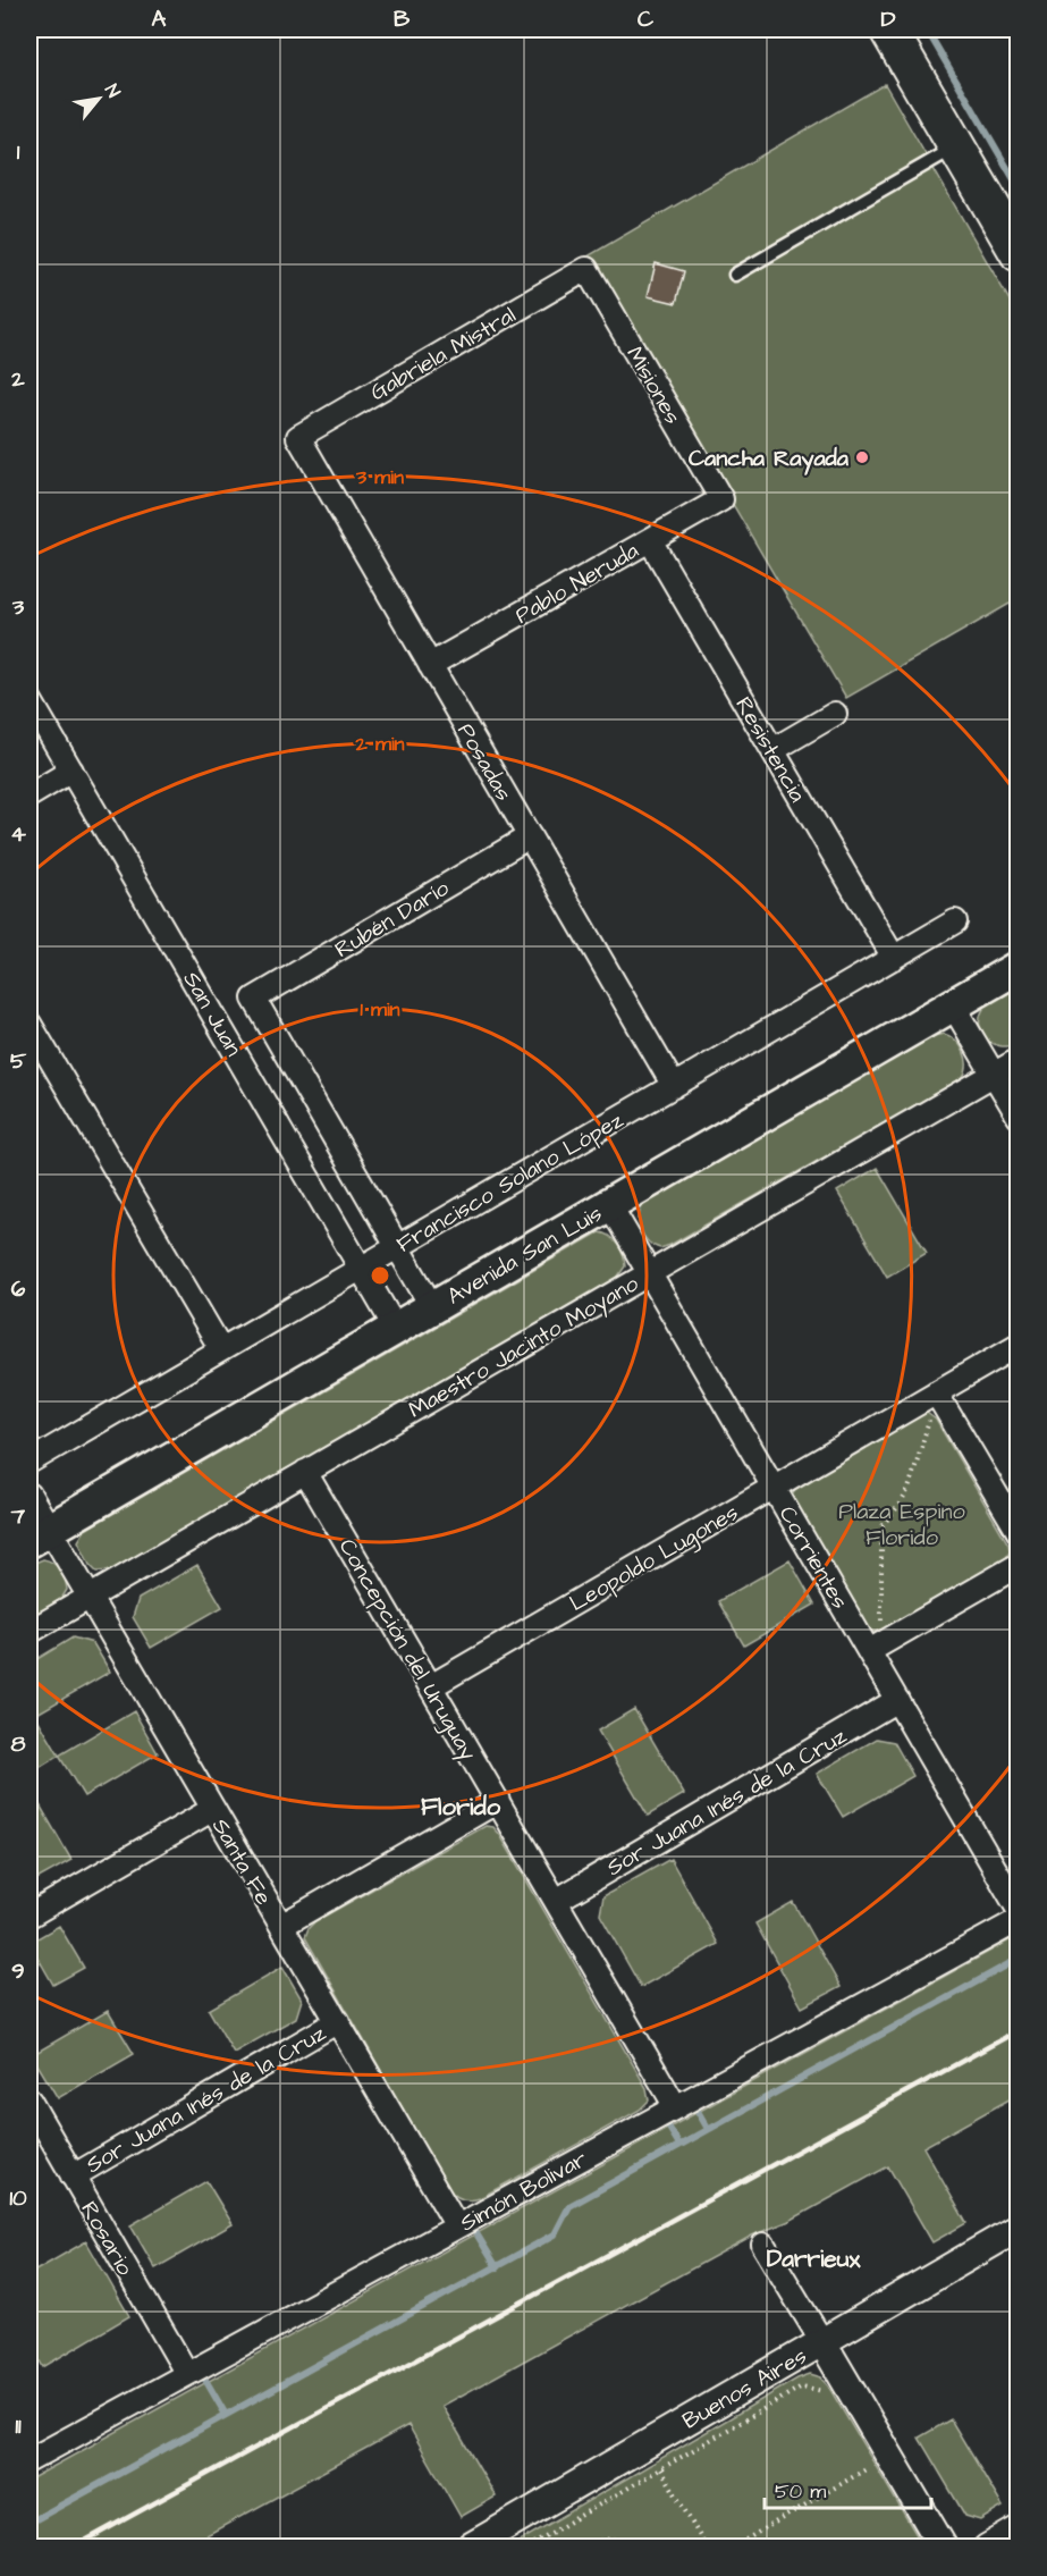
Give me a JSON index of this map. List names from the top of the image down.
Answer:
{
  "streets": {
    "main road": ["Avenida San Luis"],
    "street": [
      "Gabriela Mistral",
      "Misiones",
      "Pablo Neruda",
      "Resistencia",
      "Posadas",
      "Rubén Darío",
      "San Juan",
      "Francisco Solano López",
      "Maestro Jacinto Moyano",
      "Leopoldo Lugones",
      "Corrientes",
      "Concepción del Uruguay",
      "Sor Juana Inés de la Cruz",
      "Santa Fe",
      "Simón Bolivar",
      "Rosario",
      "Buenos Aires"
    ]
  },
  "crossings": [
    ["Gabriela Mistral", "Misiones"],
    ["Gabriela Mistral", "Posadas"],
    ["Misiones", "Pablo Neruda"],
    ["Pablo Neruda", "Resistencia"],
    ["Pablo Neruda", "Posadas"],
    ["Resistencia", "Francisco Solano López"],
    ["Posadas", "Rubén Darío"],
    ["Posadas", "Francisco Solano López"],
    ["Rubén Darío", "San Juan"],
    ["San Juan", "Francisco Solano López"],
    ["San Juan", "Avenida San Luis"],
    ["Avenida San Luis", "Corrientes"],
    ["Avenida San Luis", "Santa Fe"],
    ["Maestro Jacinto Moyano", "Corrientes"],
    ["Maestro Jacinto Moyano", "Concepción del Uruguay"],
    ["Maestro Jacinto Moyano", "Santa Fe"],
    ["Leopoldo Lugones", "Corrientes"],
    ["Leopoldo Lugones", "Concepción del Uruguay"],
    ["Corrientes", "Sor Juana Inés de la Cruz"],
    ["Concepción del Uruguay", "Sor Juana Inés de la Cruz"],
    ["Concepción del Uruguay", "Simón Bolivar"],
    ["Sor Juana Inés de la Cruz", "Santa Fe"],
    ["Sor Juana Inés de la Cruz", "Rosario"],
    ["Santa Fe", "Simón Bolivar"],
    ["Simón Bolivar", "Rosario"]
  ],
  "districts": ["Florido", "Darrieux"],
  "parks": ["Plaza Espino Florido"],
  "places": ["Cancha Rayada"],
  "scale_bar": "50 m",
  "north": "top right",
  "grid": {
    "columns": [
      "A",
      "B",
      "C",
      "D"
    ],
    "rows": [
      "1",
      "2",
      "3",
      "4",
      "5",
      "6",
      "7",
      "8",
      "9",
      "10",
      "11"
    ]
  },
  "rings": ["3 min", "2 min", "1 min"]
}
